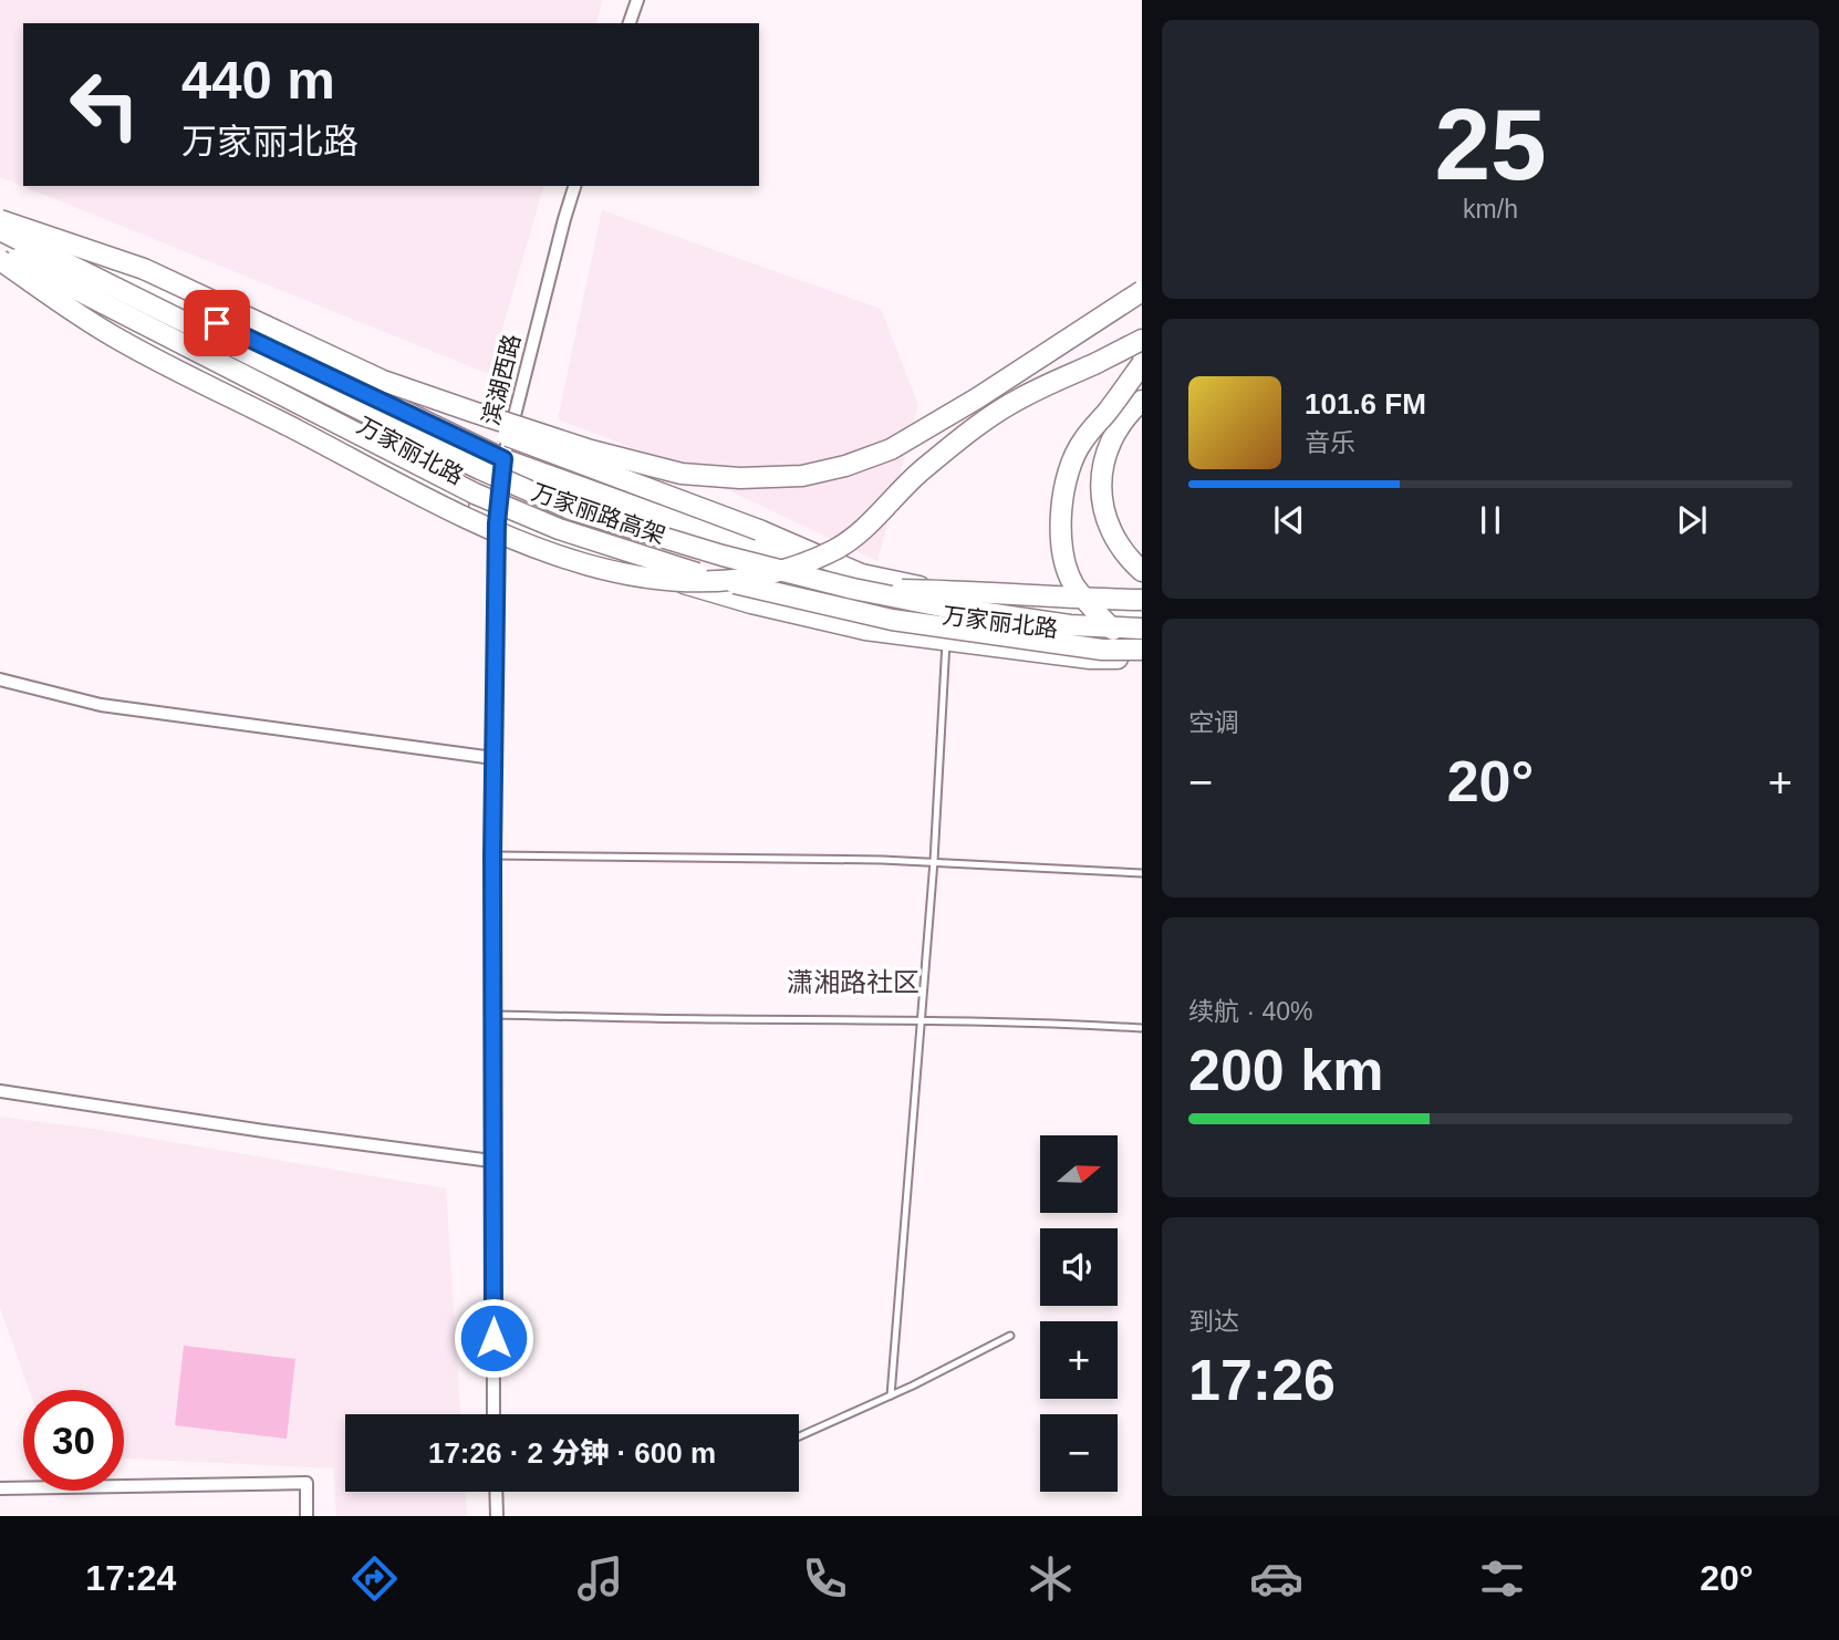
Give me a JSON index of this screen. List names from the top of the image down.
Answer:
{
  "streets": {
    "main road": ["万家丽北路", "万家丽路高架"],
    "street": ["滨湖西路"]
  },
  "crossings": [
    ["滨湖西路", "万家丽北路"],
    ["万家丽北路", "万家丽路高架"]
  ],
  "districts": ["潇湘路社区"],
  "north": "right",
  "page": {
    "tile": [
      ["25", "km/h"],
      "空调",
      ["续航 · 40%", "200 km"],
      ["到达", "17:26"]
    ],
    "turn": ["440 m", "万家丽北路"],
    "song": ["101.6 FM", "音乐"],
    "heat": ["−", "20°", "+"],
    "map_buttons": ["+", "−"],
    "limit": "30",
    "trip": "17:26 · 2 分钟 · 600 m",
    "tabs": ["17:24", "20°"]
  }
}
